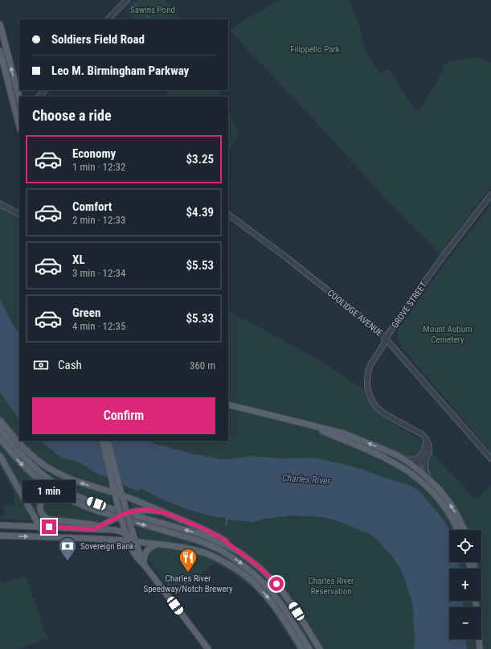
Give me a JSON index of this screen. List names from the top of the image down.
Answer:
{
  "streets": {
    "street": ["GROVE STREET", "COOLIDGE AVENUE"]
  },
  "crossings": [
    ["GROVE STREET", "COOLIDGE AVENUE"]
  ],
  "water": ["Charles River"],
  "parks": [
    "Sawins Pond",
    "Filippello Park",
    "Mount Auburn Cemetery",
    "Charles River Reservation"
  ],
  "places": {
    "bank": ["Sovereign Bank"],
    "restaurant": ["Charles River Speedway/Notch Brewery"]
  },
  "page": {
    "banner": ["Soldiers Field Road", "Leo M. Birmingham Parkway"],
    "heading": "Choose a ride",
    "list": [
      {
        "name": "Economy",
        "note": "1 min · 12:32",
        "value": "$3.25"
      },
      {
        "name": "Comfort",
        "note": "2 min · 12:33",
        "value": "$4.39"
      },
      {
        "name": "XL",
        "note": "3 min · 12:34",
        "value": "$5.53"
      },
      {
        "name": "Green",
        "note": "4 min · 12:35",
        "value": "$5.33"
      }
    ],
    "pay": ["Cash", "360 m"],
    "buttons": "Confirm",
    "bubble": "1 min",
    "map_buttons": ["+", "−"]
  }
}
